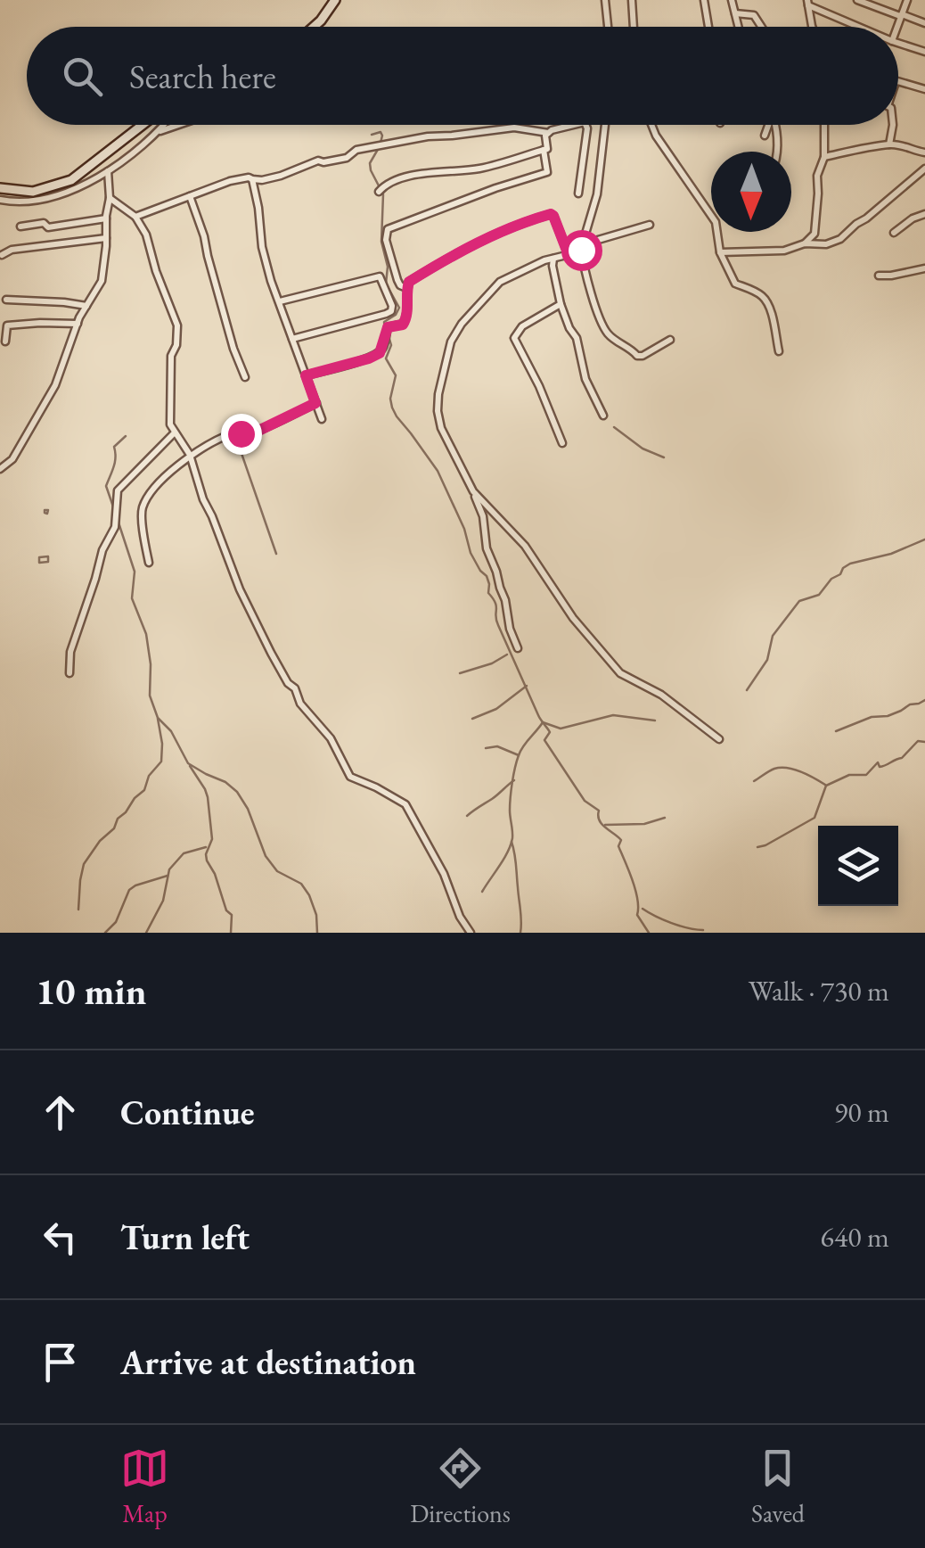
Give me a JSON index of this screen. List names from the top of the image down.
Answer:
{
  "north": "bottom",
  "page": {
    "search": "Search here",
    "heading": ["10 min", "Walk · 730 m"],
    "list": [
      ["Continue", "90 m"],
      ["Turn left", "640 m"],
      "Arrive at destination"
    ],
    "nav": ["Map", "Directions", "Saved"]
  }
}
